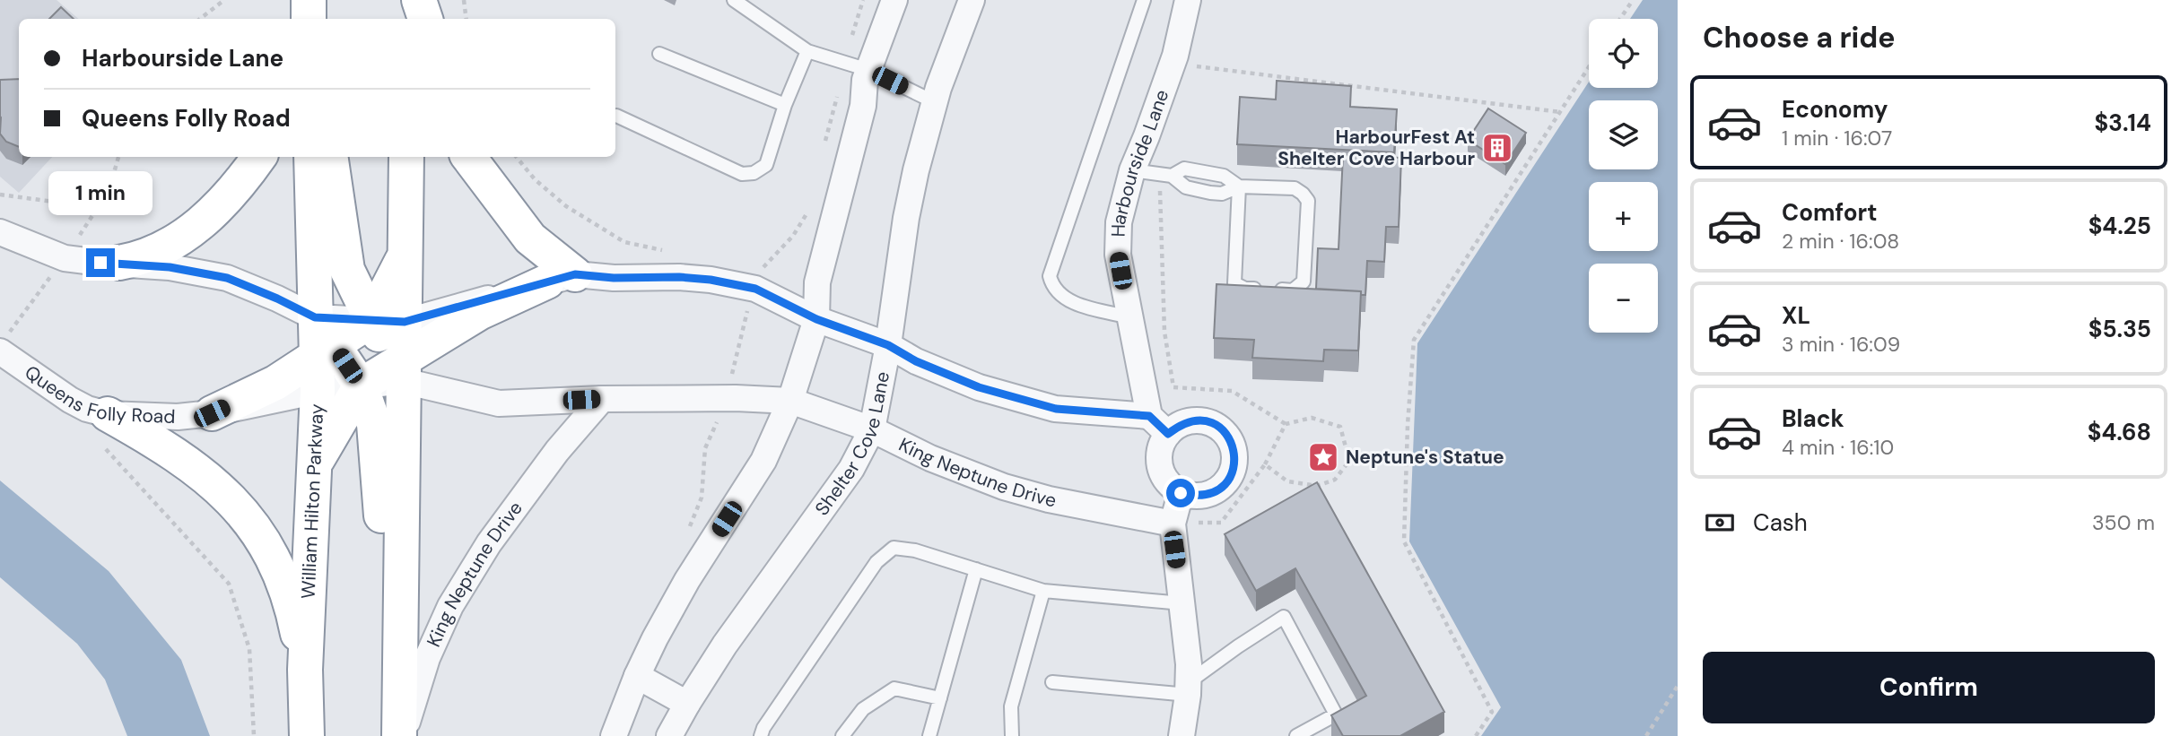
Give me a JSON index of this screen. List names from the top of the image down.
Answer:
{
  "streets": {
    "highway": ["William Hilton Parkway"],
    "street": [
      "Harbourside Lane",
      "Queens Folly Road",
      "Shelter Cove Lane",
      "King Neptune Drive"
    ]
  },
  "crossings": [
    ["Shelter Cove Lane", "King Neptune Drive"]
  ],
  "places": {
    "building": ["HarbourFest At Shelter Cove Harbour"],
    "place": ["Neptune's Statue"]
  },
  "page": {
    "heading": "Choose a ride",
    "map_buttons": ["+", "−"],
    "banner": ["Harbourside Lane", "Queens Folly Road"],
    "list": [
      {
        "name": "Economy",
        "note": "1 min · 16:07",
        "value": "$3.14"
      },
      {
        "name": "Comfort",
        "note": "2 min · 16:08",
        "value": "$4.25"
      },
      {
        "name": "XL",
        "note": "3 min · 16:09",
        "value": "$5.35"
      },
      {
        "name": "Black",
        "note": "4 min · 16:10",
        "value": "$4.68"
      }
    ],
    "bubble": "1 min",
    "pay": ["Cash", "350 m"],
    "buttons": "Confirm"
  }
}
